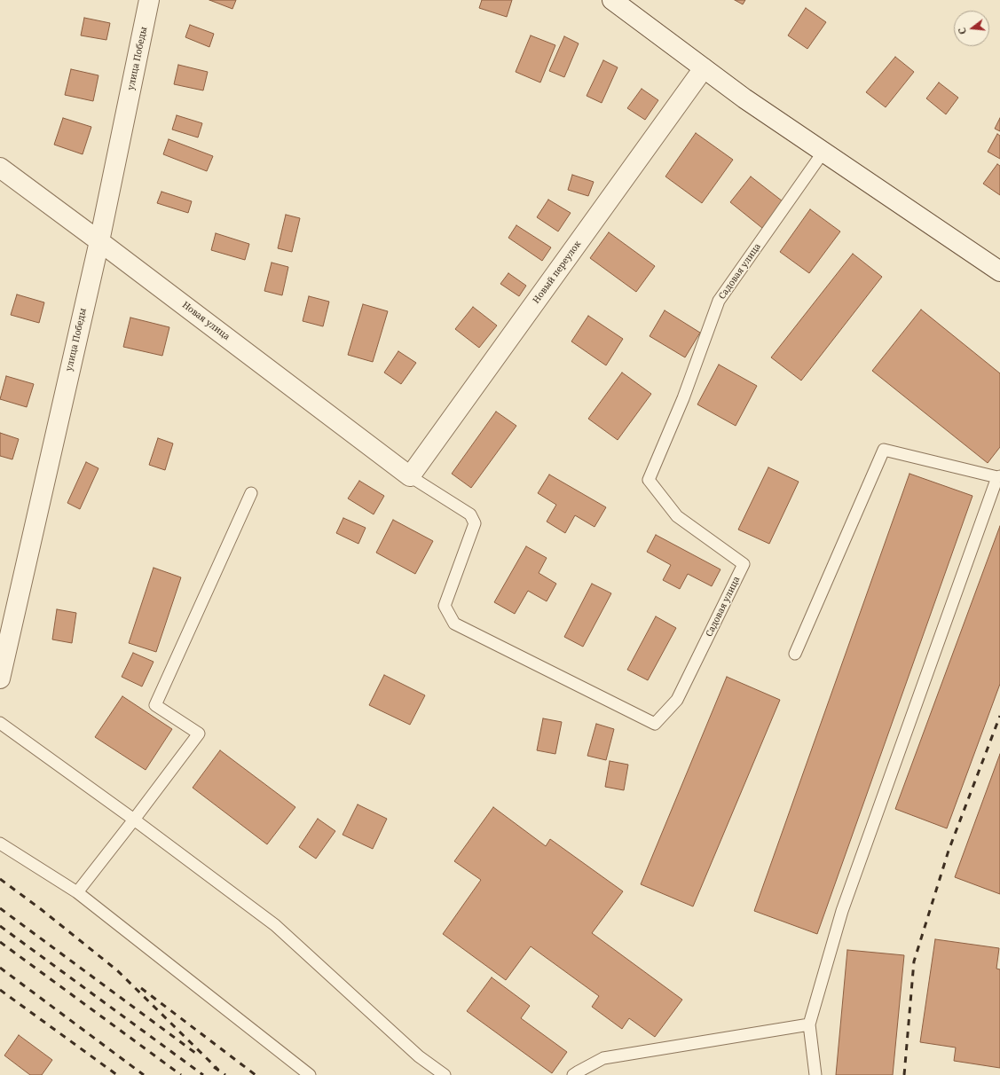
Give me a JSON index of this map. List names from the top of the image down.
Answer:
{
  "streets": {
    "street": ["улица Победы", "Новый переулок", "Новая улица"],
    "lane": ["Садовая улица"]
  },
  "crossings": [
    ["улица Победы", "Новая улица"],
    ["Садовая улица", "Новый переулок"],
    ["Садовая улица", "Новая улица"],
    ["Новый переулок", "Новая улица"]
  ],
  "north": "left"
}
